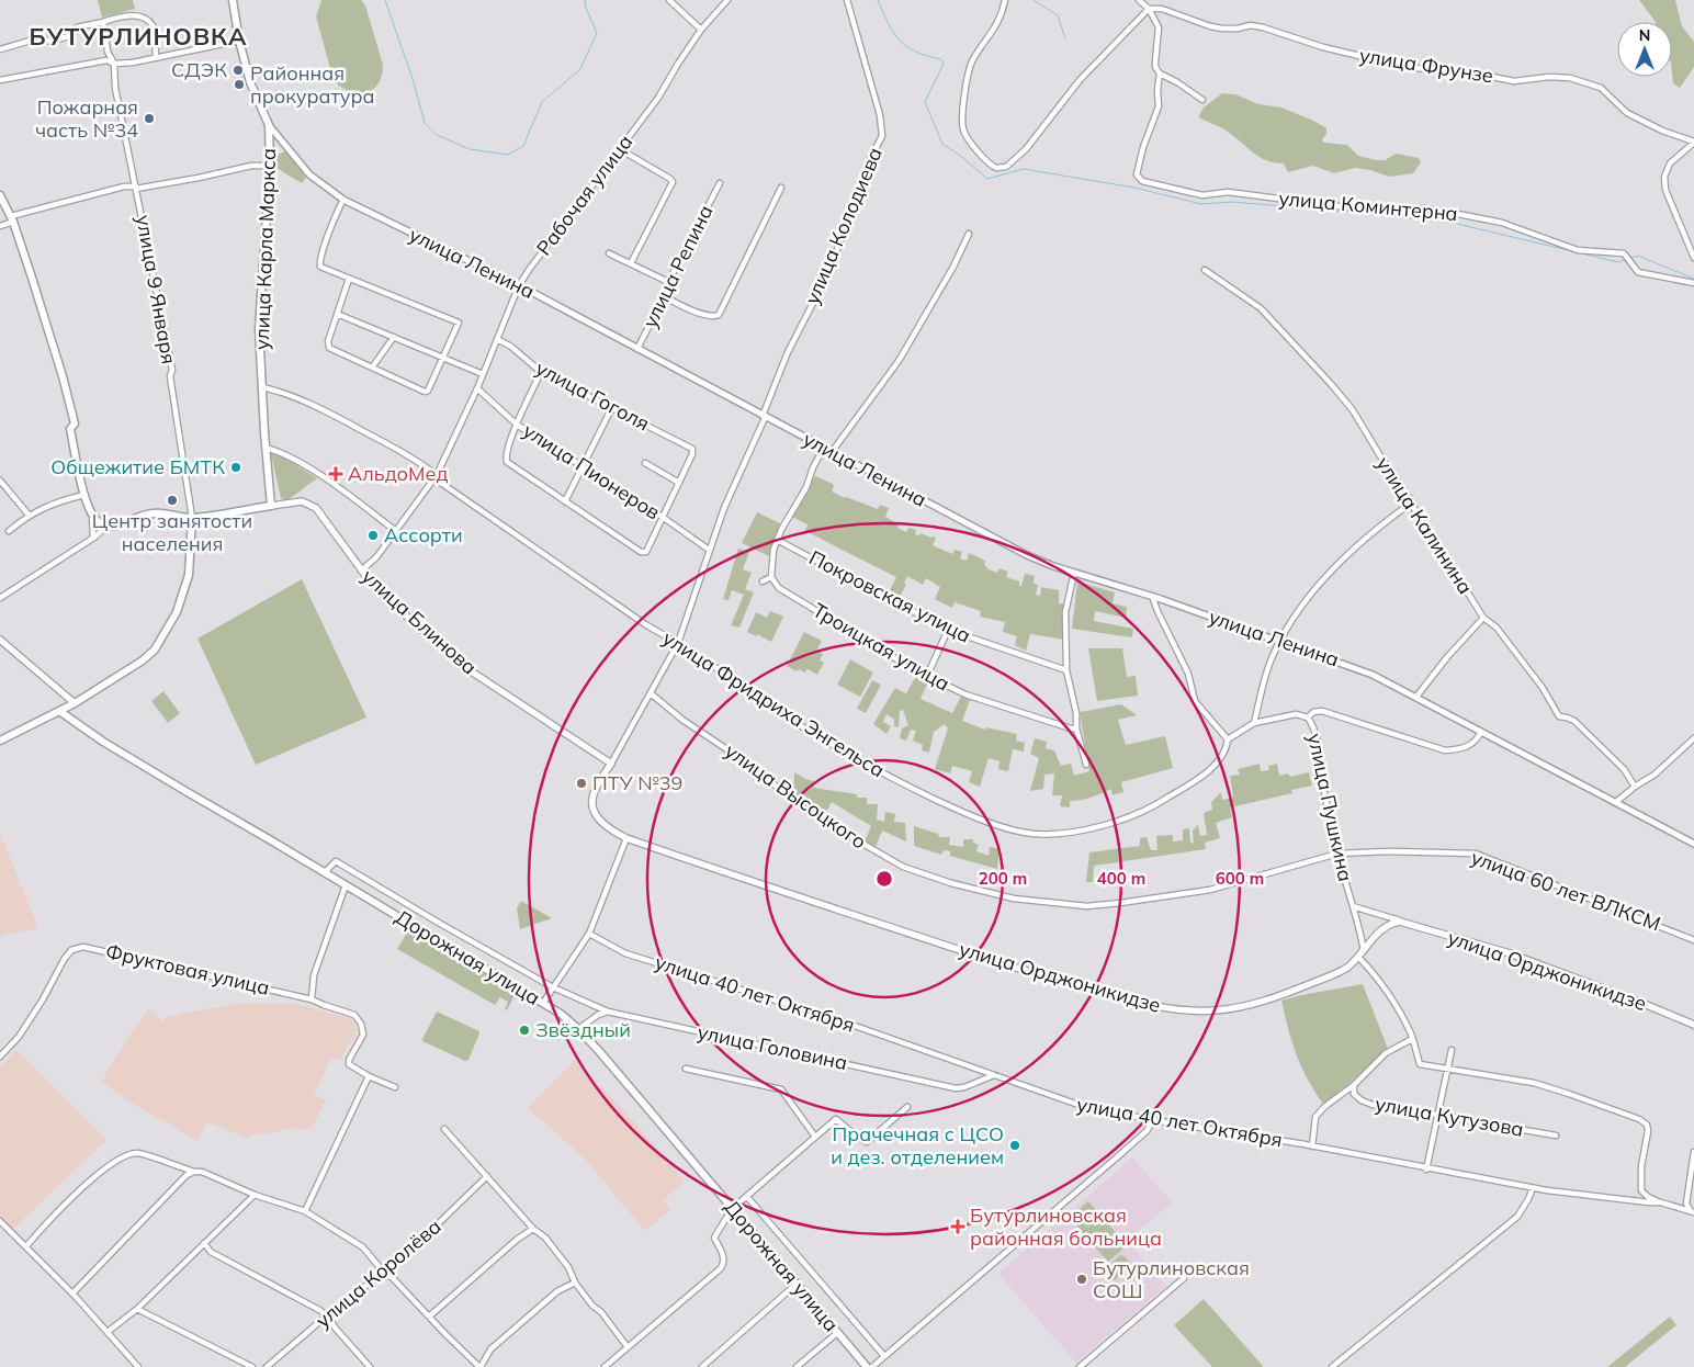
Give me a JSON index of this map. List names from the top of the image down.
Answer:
{
  "streets": {
    "main road": [
      "улица Карла Маркса",
      "улица Ленина",
      "улица Блинова",
      "Дорожная улица",
      "улица Орджоникидзе"
    ],
    "street": [
      "улица Фрунзе",
      "Рабочая улица",
      "улица Коминтерна",
      "улица Колодиева",
      "улица Репина",
      "улица 9 Января",
      "улица Гоголя",
      "улица Пионеров",
      "улица Калинина",
      "Покровская улица",
      "Троицкая улица",
      "улица Фридриха Энгельса",
      "улица Высоцкого",
      "улица Пушкина",
      "улица 60 лет ВЛКСМ",
      "Фруктовая улица",
      "улица 40 лет Октября",
      "улица Головина",
      "улица Кутузова",
      "улица Королёва"
    ]
  },
  "crossings": [
    ["Рабочая улица", "улица Ленина"],
    ["Рабочая улица", "улица Гоголя"],
    ["Рабочая улица", "улица Пионеров"],
    ["Рабочая улица", "улица Блинова"],
    ["Рабочая улица", "улица Фридриха Энгельса"],
    ["улица Колодиева", "улица Ленина"],
    ["улица Колодиева", "улица Пионеров"],
    ["улица Колодиева", "улица Блинова"],
    ["улица Колодиева", "улица Фридриха Энгельса"],
    ["улица Колодиева", "улица Высоцкого"],
    ["улица Колодиева", "улица Орджоникидзе"],
    ["улица Карла Маркса", "улица Ленина"],
    ["улица Карла Маркса", "улица Блинова"],
    ["улица Карла Маркса", "улица Фридриха Энгельса"],
    ["улица Ленина", "улица Репина"],
    ["улица 9 Января", "улица Блинова"],
    ["улица Блинова", "улица Орджоникидзе"],
    ["улица Высоцкого", "улица Пушкина"],
    ["улица Высоцкого", "улица 60 лет ВЛКСМ"],
    ["улица Пушкина", "улица 60 лет ВЛКСМ"],
    ["улица Пушкина", "улица Орджоникидзе"],
    ["Дорожная улица", "улица Головина"],
    ["улица 40 лет Октября", "улица Головина"]
  ],
  "districts": ["БУТУРЛИНОВКА"],
  "places": {
    "other": [
      "СДЭК",
      "Районная прокуратура",
      "Пожарная часть №34",
      "Общежитие БМТК",
      "Центр занятости населения",
      "Ассорти",
      "ПТУ №39",
      "Звёздный",
      "Прачечная с ЦСО и дез. отделением",
      "Бутурлиновская СОШ"
    ],
    "health": ["АльдоМед", "Бутурлиновская районная больница"]
  },
  "north": "top",
  "rings": ["200 m", "400 m", "600 m"]
}
